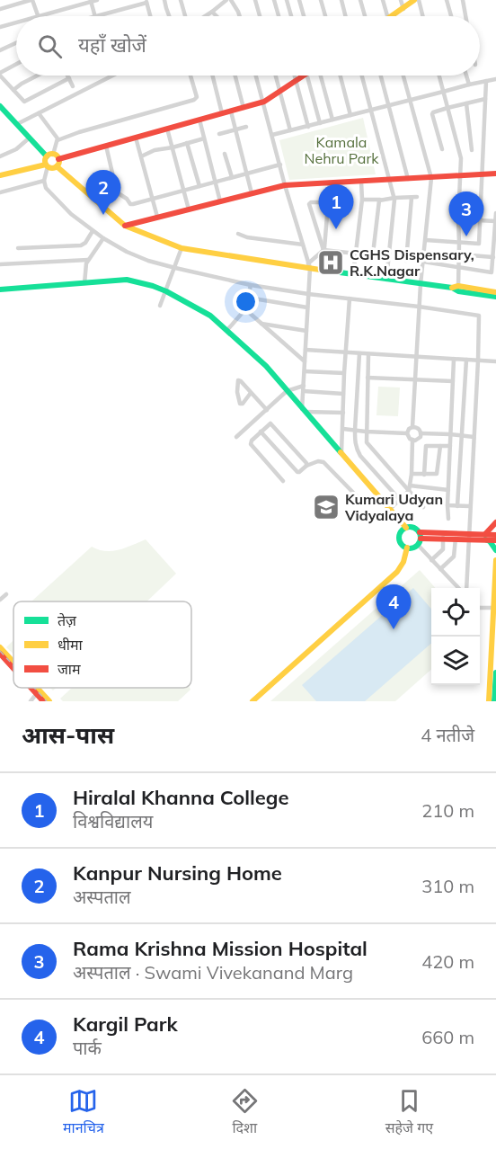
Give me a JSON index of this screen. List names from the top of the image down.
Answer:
{
  "parks": ["Kamala Nehru Park"],
  "places": {
    "hospital": ["CGHS Dispensary, R.K.Nagar"],
    "school or university": ["Kumari Udyan Vidyalaya"]
  },
  "legend": ["तेज़", "धीमा", "जाम"],
  "page": {
    "search": "यहाँ खोजें",
    "pins": [
      "2",
      "1",
      "3",
      "4"
    ],
    "heading": ["आस-पास", "4 नतीजे"],
    "list": [
      {
        "mark": "1",
        "name": "Hiralal Khanna College",
        "note": "विश्वविद्यालय",
        "value": "210 m"
      },
      {
        "mark": "2",
        "name": "Kanpur Nursing Home",
        "note": "अस्पताल",
        "value": "310 m"
      },
      {
        "mark": "3",
        "name": "Rama Krishna Mission Hospital",
        "note": "अस्पताल · Swami Vivekanand Marg",
        "value": "420 m"
      },
      {
        "mark": "4",
        "name": "Kargil Park",
        "note": "पार्क",
        "value": "660 m"
      }
    ],
    "nav": ["मानचित्र", "दिशा", "सहेजे गए"]
  }
}
